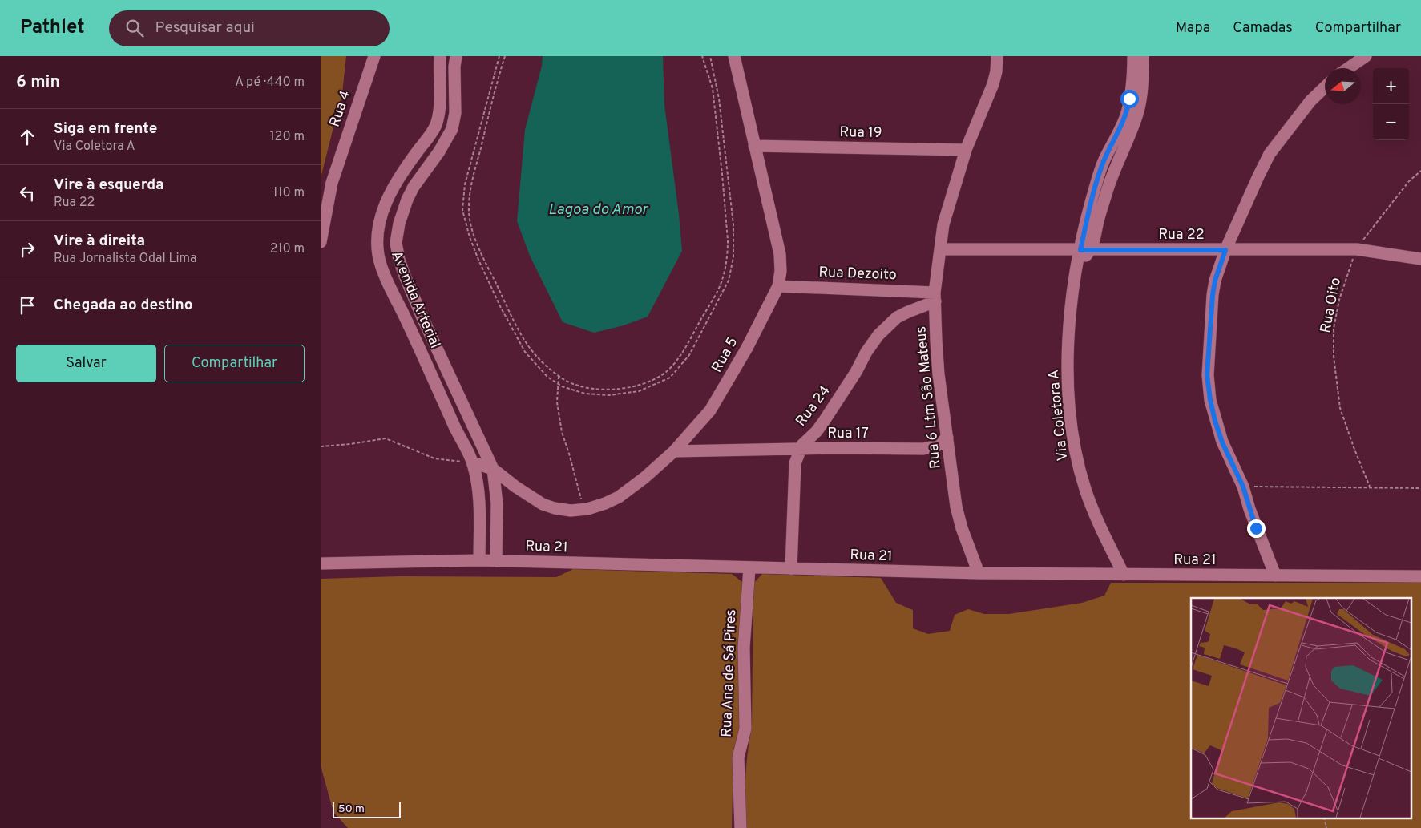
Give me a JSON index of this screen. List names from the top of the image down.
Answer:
{
  "streets": {
    "street": [
      "Rua 4",
      "Rua 19",
      "Rua 22",
      "Rua Dezoito",
      "Avenida Arterial",
      "Rua 5",
      "Rua 6 Ltm São Mateus",
      "Rua 24",
      "Via Coletora A",
      "Rua 17",
      "Rua 21",
      "Rua Ana de Sá Pires"
    ],
    "path": ["Rua Oito"]
  },
  "crossings": [
    ["Rua 19", "Rua 5"],
    ["Rua 19", "Rua 6 Ltm São Mateus"],
    ["Rua 22", "Rua Oito"],
    ["Rua 22", "Rua 6 Ltm São Mateus"],
    ["Rua 22", "Via Coletora A"],
    ["Rua Dezoito", "Rua 5"],
    ["Rua Dezoito", "Rua 6 Ltm São Mateus"],
    ["Rua Dezoito", "Rua 24"],
    ["Avenida Arterial", "Rua 5"],
    ["Avenida Arterial", "Rua 21"],
    ["Rua 5", "Rua 17"],
    ["Rua 6 Ltm São Mateus", "Rua 24"],
    ["Rua 6 Ltm São Mateus", "Rua 17"],
    ["Rua 6 Ltm São Mateus", "Rua 21"],
    ["Rua 24", "Rua 17"],
    ["Rua 24", "Rua 21"],
    ["Via Coletora A", "Rua 21"],
    ["Rua 21", "Rua Ana de Sá Pires"]
  ],
  "water": ["Lagoa do Amor"],
  "scale_bar": "50 m",
  "north": "left",
  "page": {
    "header": "Pathlet",
    "search": "Pesquisar aqui",
    "nav": ["Mapa", "Camadas", "Compartilhar"],
    "heading": ["6 min", "A pé · 440 m"],
    "map_buttons": ["+", "−"],
    "list": [
      ["Siga em frente", "Via Coletora A", "120 m"],
      ["Vire à esquerda", "Rua 22", "110 m"],
      ["Vire à direita", "Rua Jornalista Odal Lima", "210 m"],
      "Chegada ao destino"
    ],
    "buttons": ["Salvar", "Compartilhar"],
    "scale": "50 m"
  }
}
